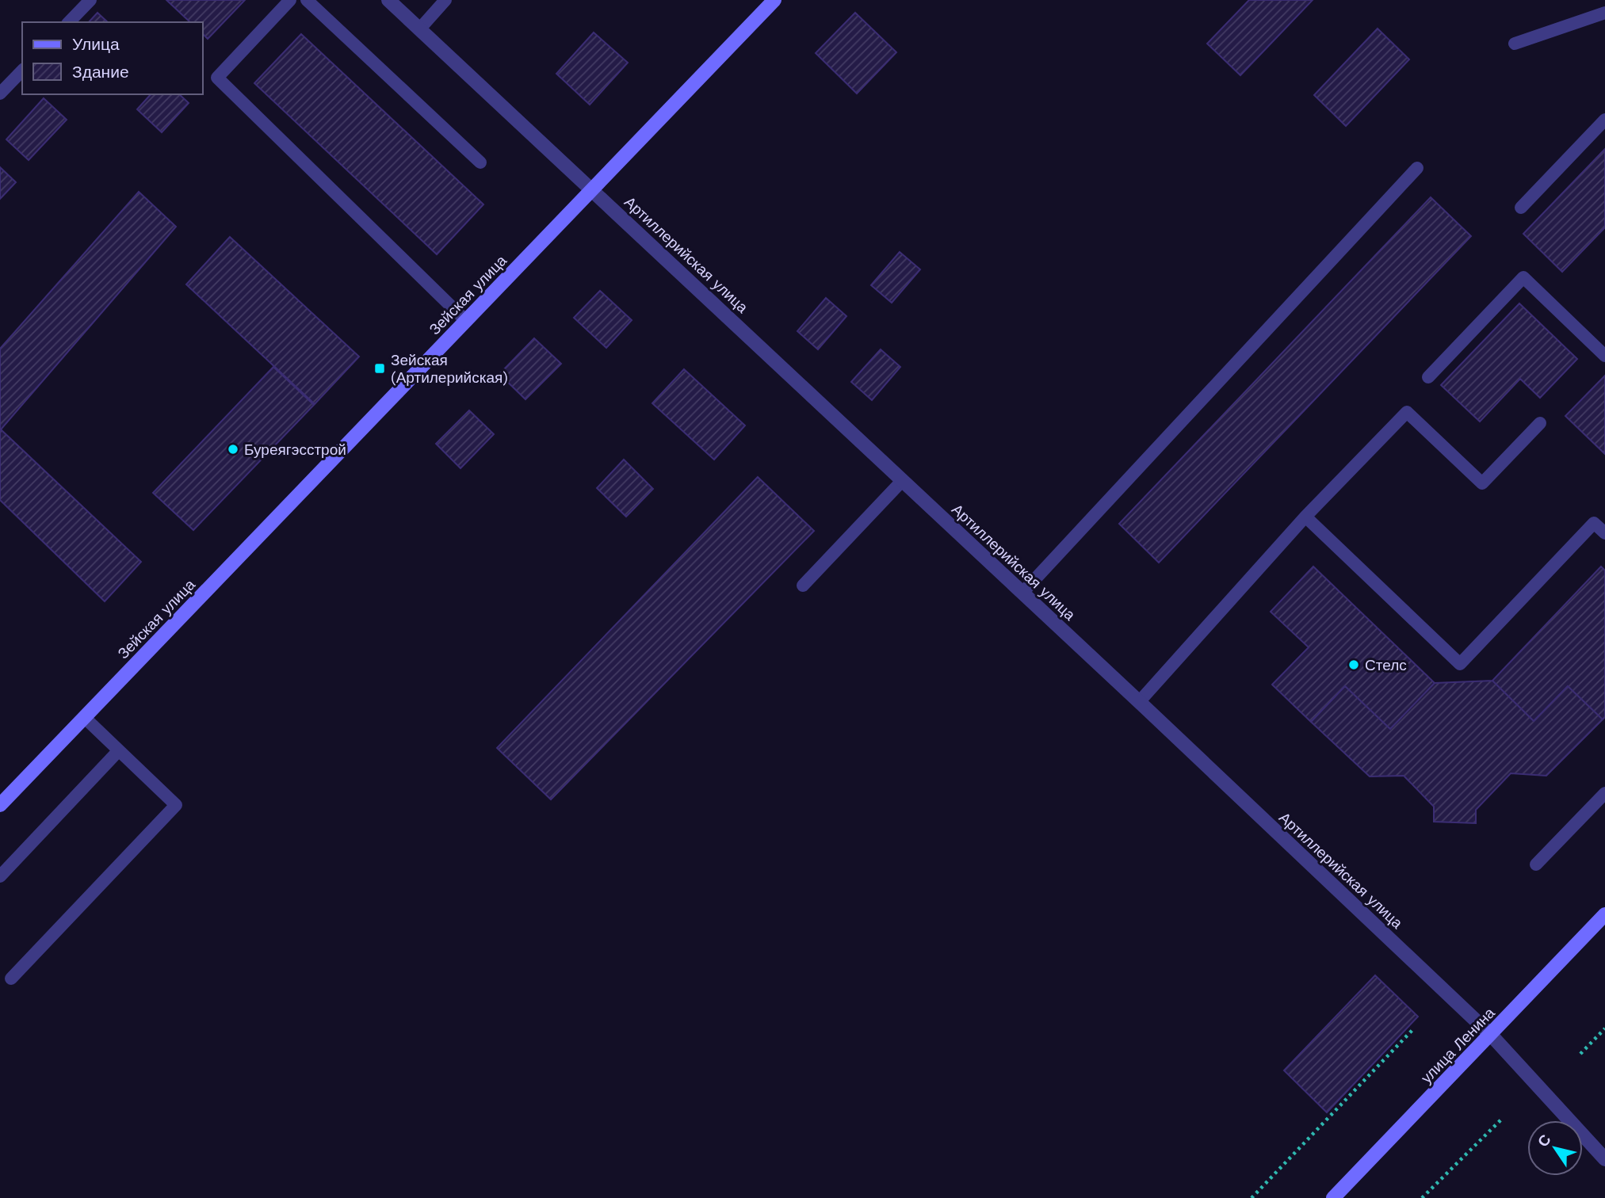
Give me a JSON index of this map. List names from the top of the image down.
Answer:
{
  "streets": {
    "street": ["Артиллерийская улица", "Зейская улица", "улица Ленина"]
  },
  "crossings": [
    ["Артиллерийская улица", "Зейская улица"],
    ["Артиллерийская улица", "улица Ленина"]
  ],
  "places": {
    "transit": ["Зейская (Артилерийская)"],
    "other": ["Буреягэсстрой", "Стелс"]
  },
  "legend": ["Улица", "Здание"],
  "north": "top left"
}
